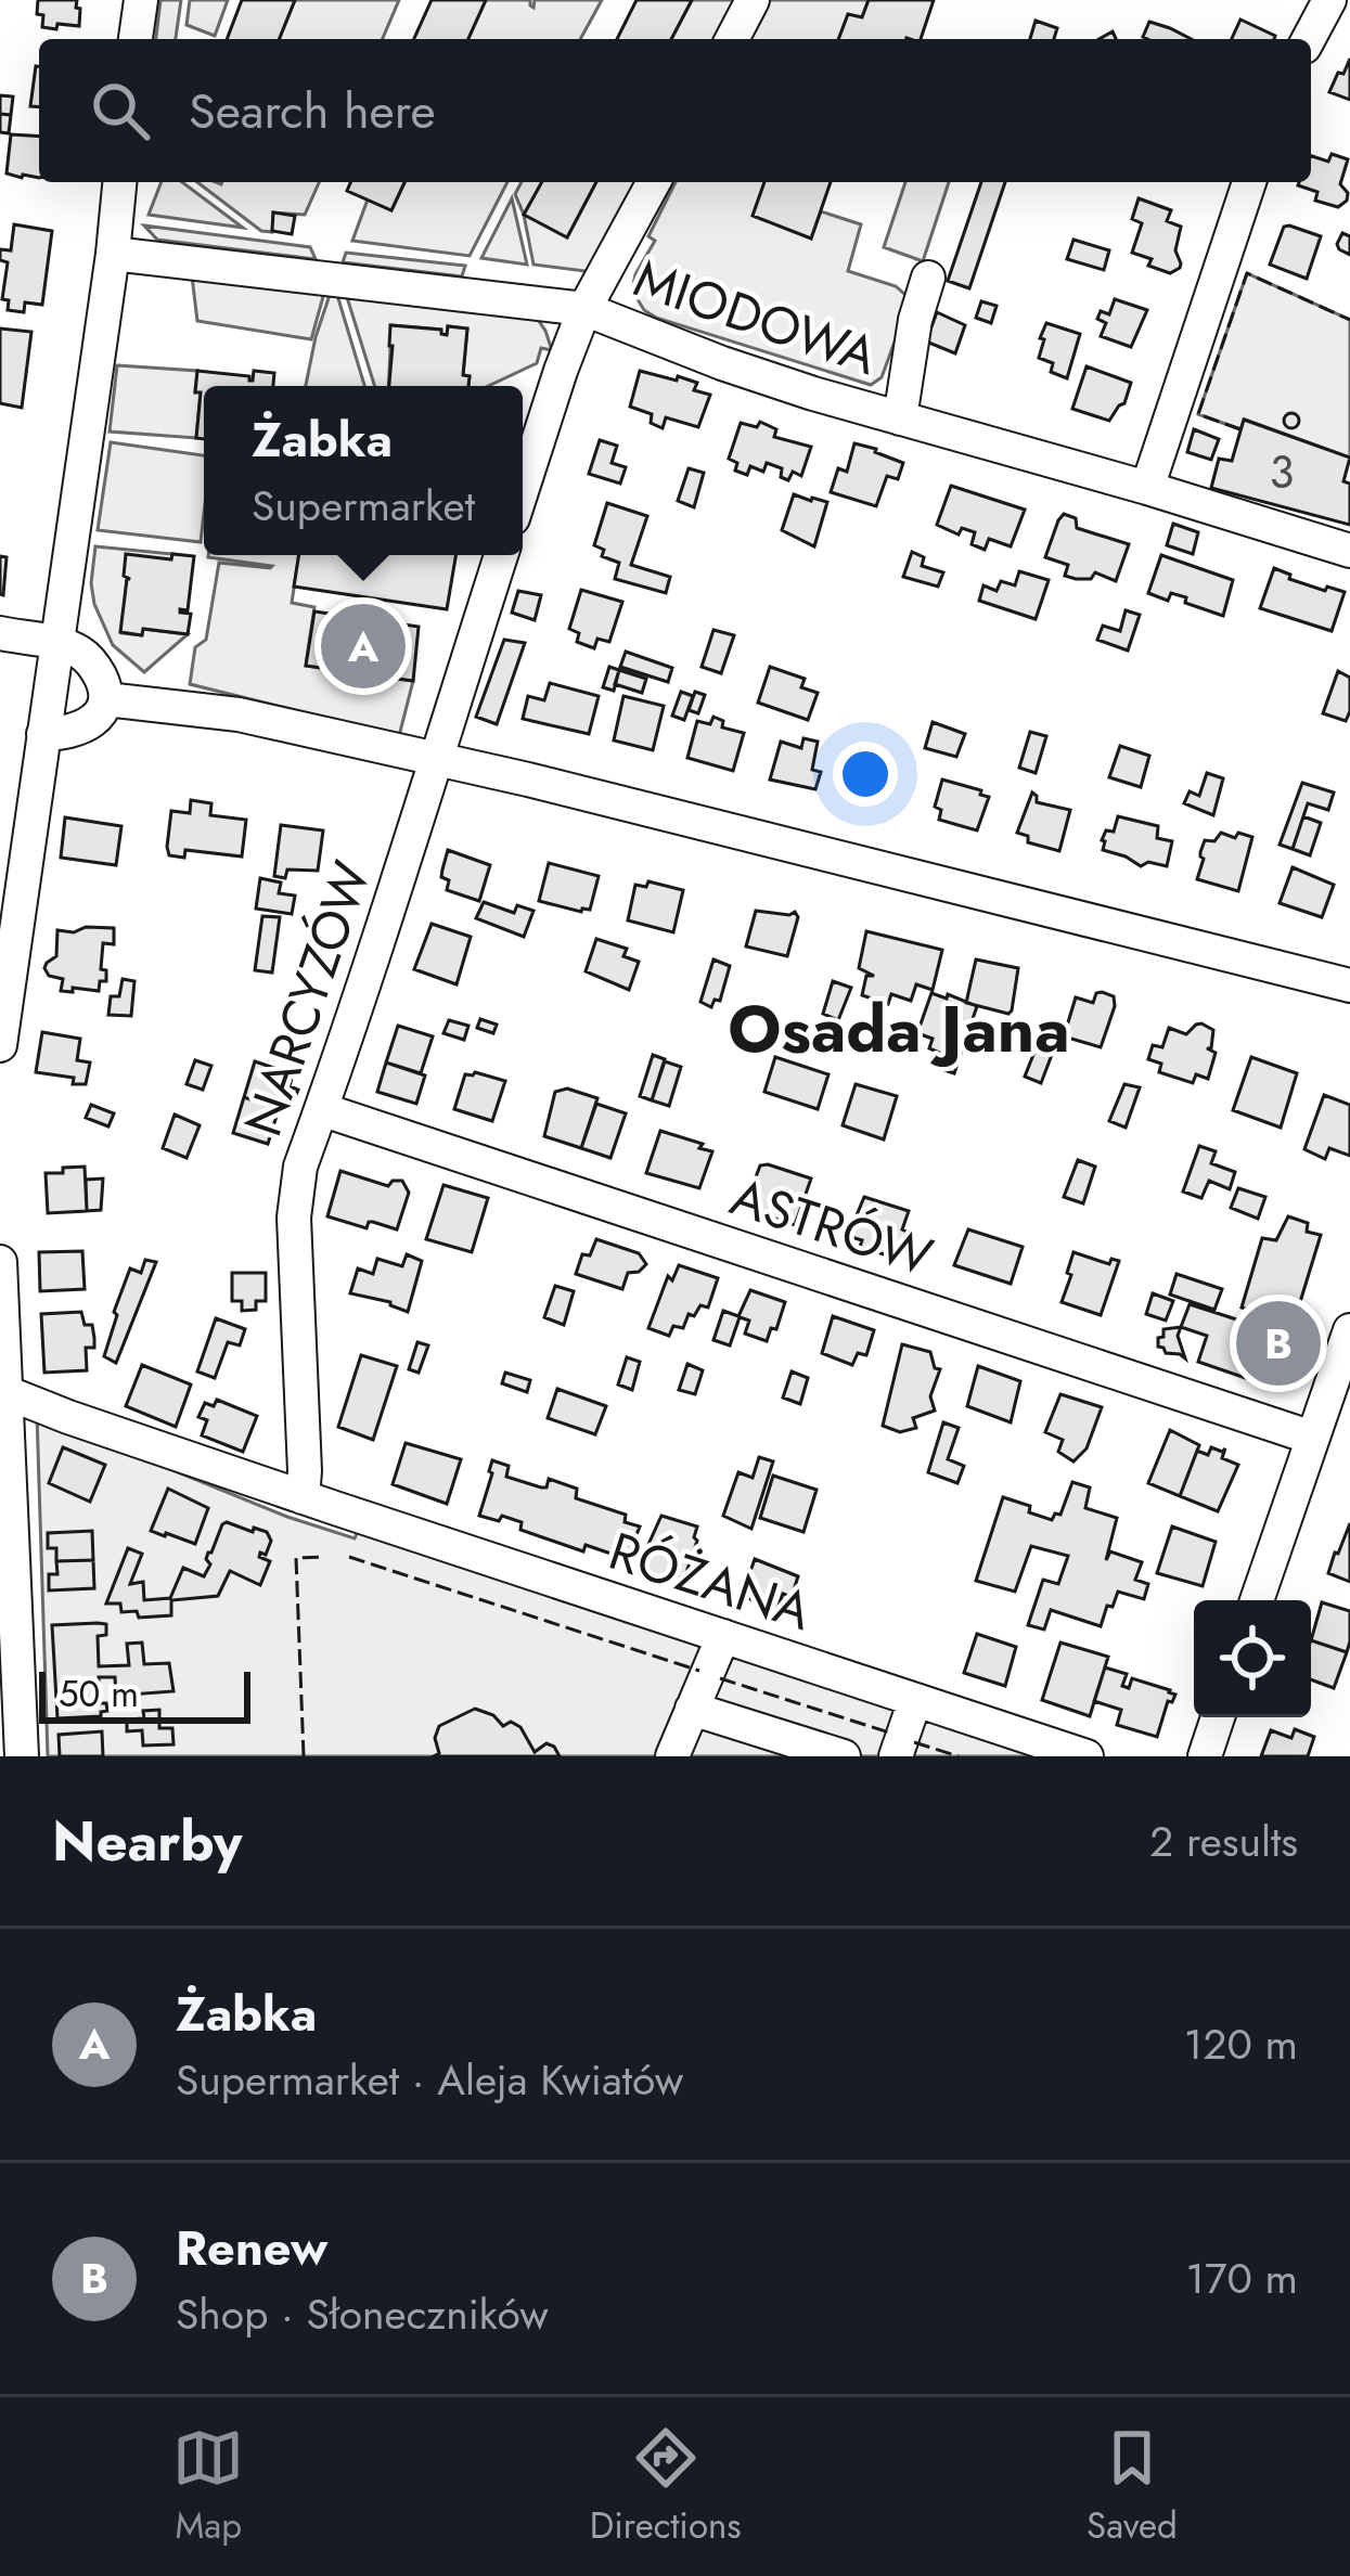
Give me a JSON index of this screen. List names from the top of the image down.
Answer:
{
  "streets": {
    "street": [
      "MIODOWA",
      "NARCYZÓW",
      "ASTRÓW",
      "RÓŻANA"
    ]
  },
  "crossings": [
    ["NARCYZÓW", "ASTRÓW"],
    ["NARCYZÓW", "RÓŻANA"]
  ],
  "districts": ["Osada Jana"],
  "house_numbers": ["3"],
  "scale_bar": "50 m",
  "page": {
    "search": "Search here",
    "popup": ["Żabka", "Supermarket"],
    "pins": ["A", "B"],
    "scale": "50 m",
    "heading": ["Nearby", "2 results"],
    "list": [
      {
        "mark": "A",
        "name": "Żabka",
        "note": "Supermarket · Aleja Kwiatów",
        "value": "120 m"
      },
      {
        "mark": "B",
        "name": "Renew",
        "note": "Shop · Słoneczników",
        "value": "170 m"
      }
    ],
    "nav": ["Map", "Directions", "Saved"]
  }
}
